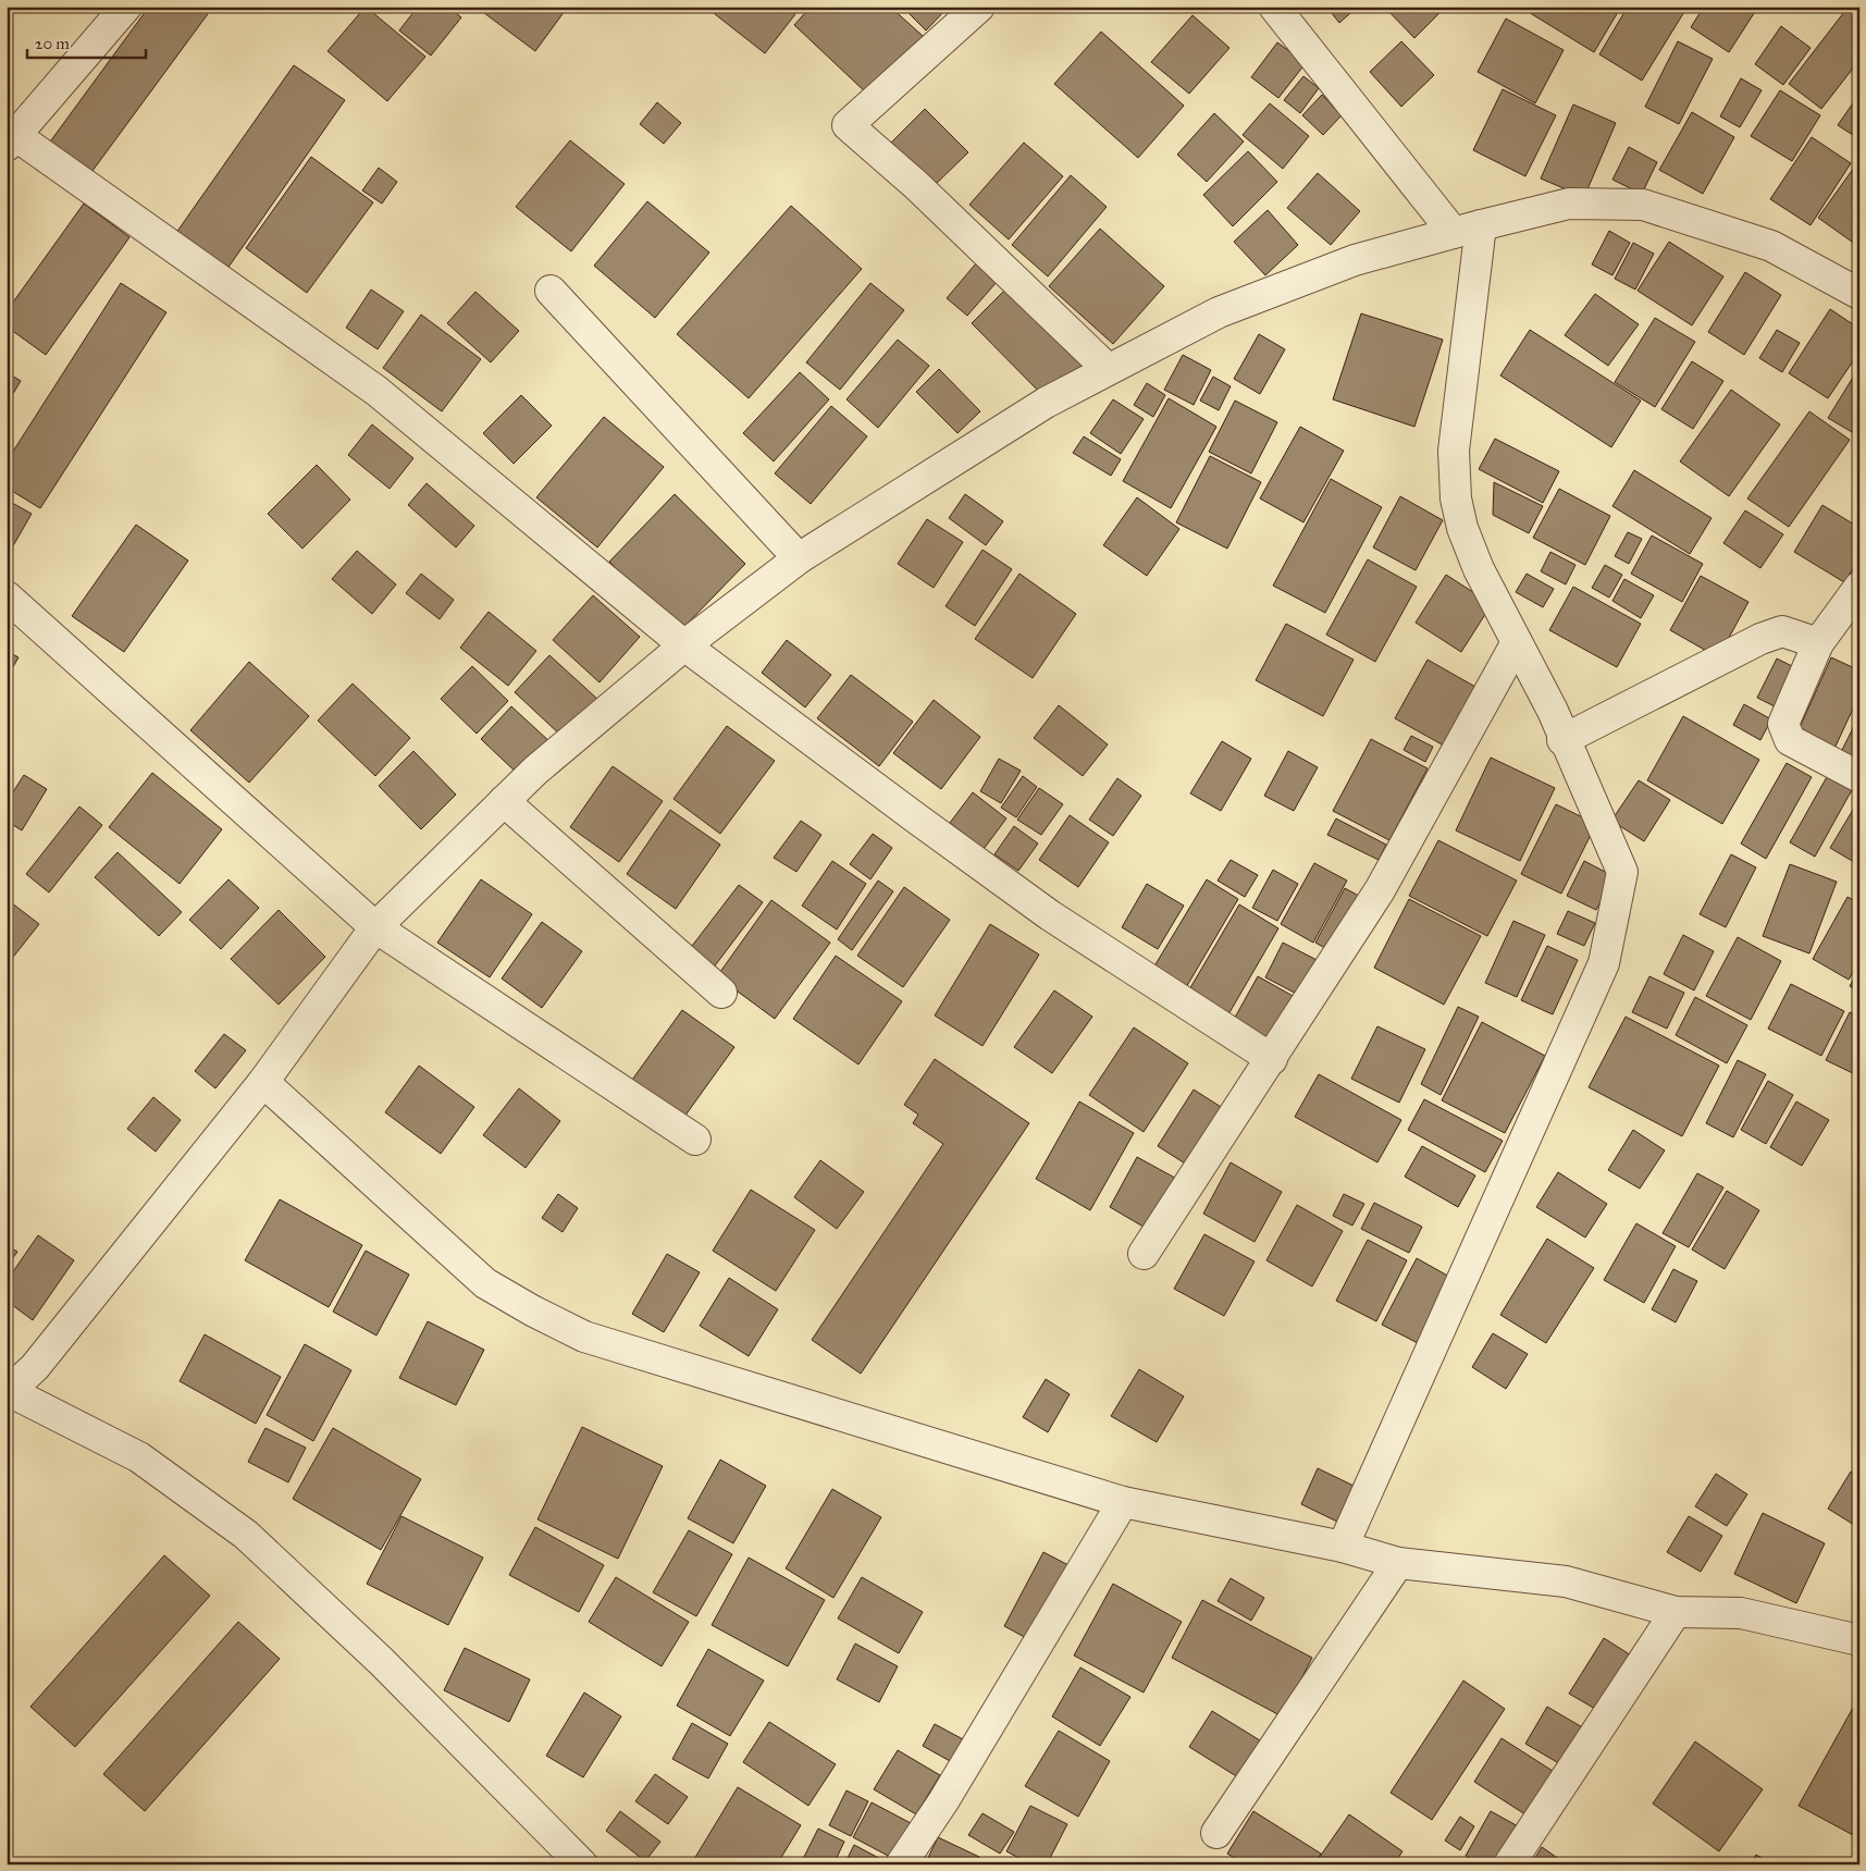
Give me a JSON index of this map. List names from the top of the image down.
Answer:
{
  "scale_bar": "20 m"
}
